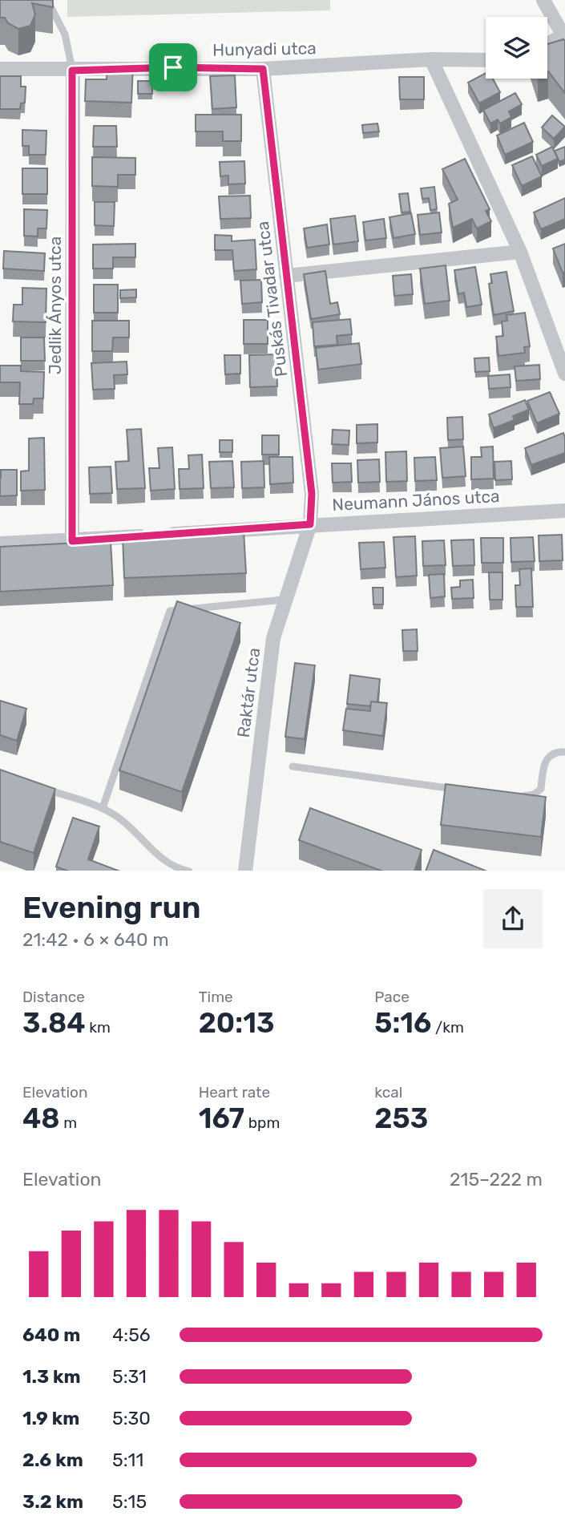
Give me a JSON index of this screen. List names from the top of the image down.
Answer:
{
  "streets": {
    "street": [
      "Hunyadi utca",
      "Puskás Tivadar utca",
      "Jedlik Ányos utca",
      "Neumann János utca",
      "Raktár utca"
    ]
  },
  "crossings": [
    ["Hunyadi utca", "Puskás Tivadar utca"],
    ["Hunyadi utca", "Jedlik Ányos utca"],
    ["Puskás Tivadar utca", "Neumann János utca"],
    ["Puskás Tivadar utca", "Raktár utca"],
    ["Jedlik Ányos utca", "Neumann János utca"],
    ["Neumann János utca", "Raktár utca"]
  ],
  "page": {
    "heading": ["Evening run", "21:42 · 6 × 640 m"],
    "stats": [
      ["Distance", "3.84 km"],
      ["Time", "20:13"],
      ["Pace", "5:16 /km"],
      ["Elevation", "48 m"],
      ["Heart rate", "167 bpm"],
      ["kcal", "253"]
    ],
    "chart": ["Elevation", "215–222 m"],
    "list": [
      {
        "name": "640 m",
        "note": "4:56"
      },
      {
        "name": "1.3 km",
        "note": "5:31"
      },
      {
        "name": "1.9 km",
        "note": "5:30"
      },
      {
        "name": "2.6 km",
        "note": "5:11"
      },
      {
        "name": "3.2 km",
        "note": "5:15"
      }
    ]
  }
}
